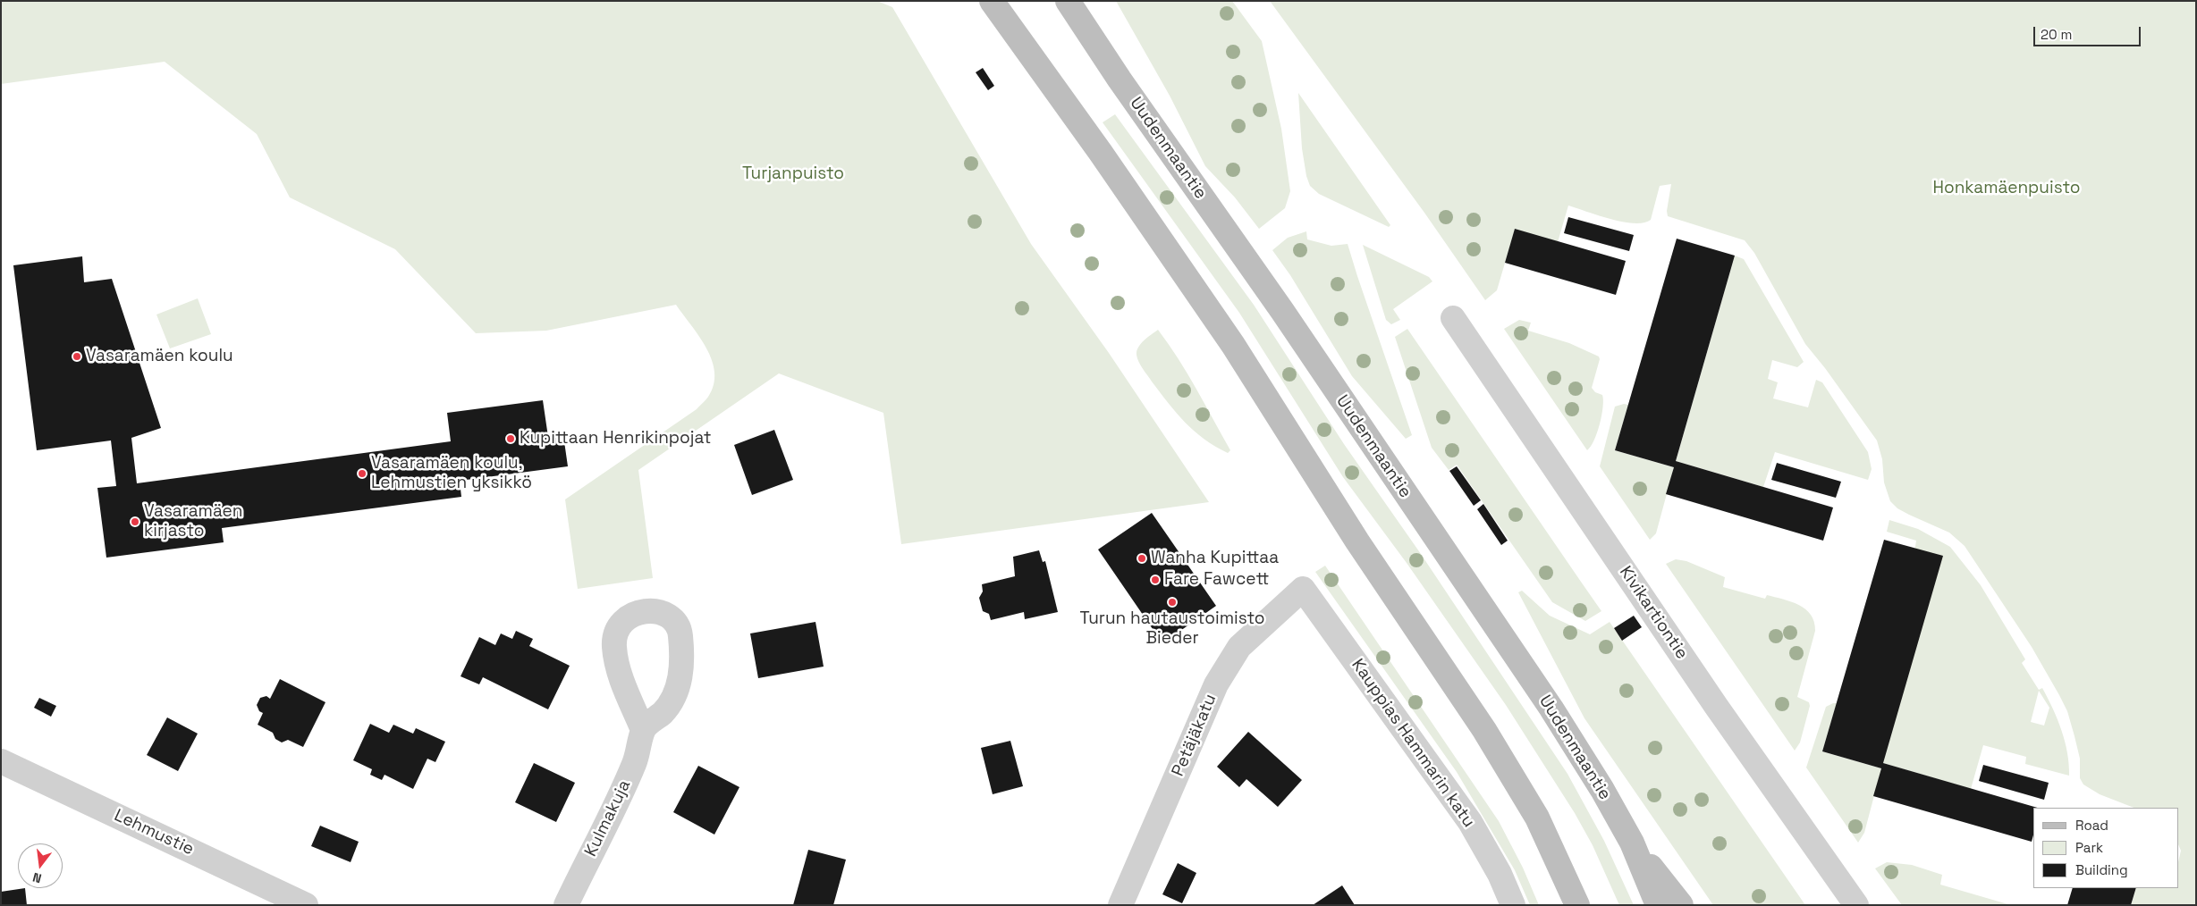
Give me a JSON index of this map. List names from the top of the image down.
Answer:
{
  "streets": {
    "main road": ["Uudenmaantie"],
    "street": [
      "Kivikartiontie",
      "Petäjäkatu",
      "Kauppias Hammarin katu",
      "Kulmakuja",
      "Lehmustie"
    ]
  },
  "crossings": [
    ["Petäjäkatu", "Kauppias Hammarin katu"]
  ],
  "parks": ["Turjanpuisto", "Honkamäenpuisto"],
  "places": [
    "Vasaramäen koulu",
    "Kupittaan Henrikinpojat",
    "Vasaramäen koulu, Lehmustien yksikkö",
    "Vasaramäen kirjasto",
    "Wanha Kupittaa",
    "Fare Fawcett",
    "Turun hautaustoimisto Bieder"
  ],
  "legend": ["Road", "Park", "Building"],
  "scale_bar": "20 m",
  "north": "bottom"
}
